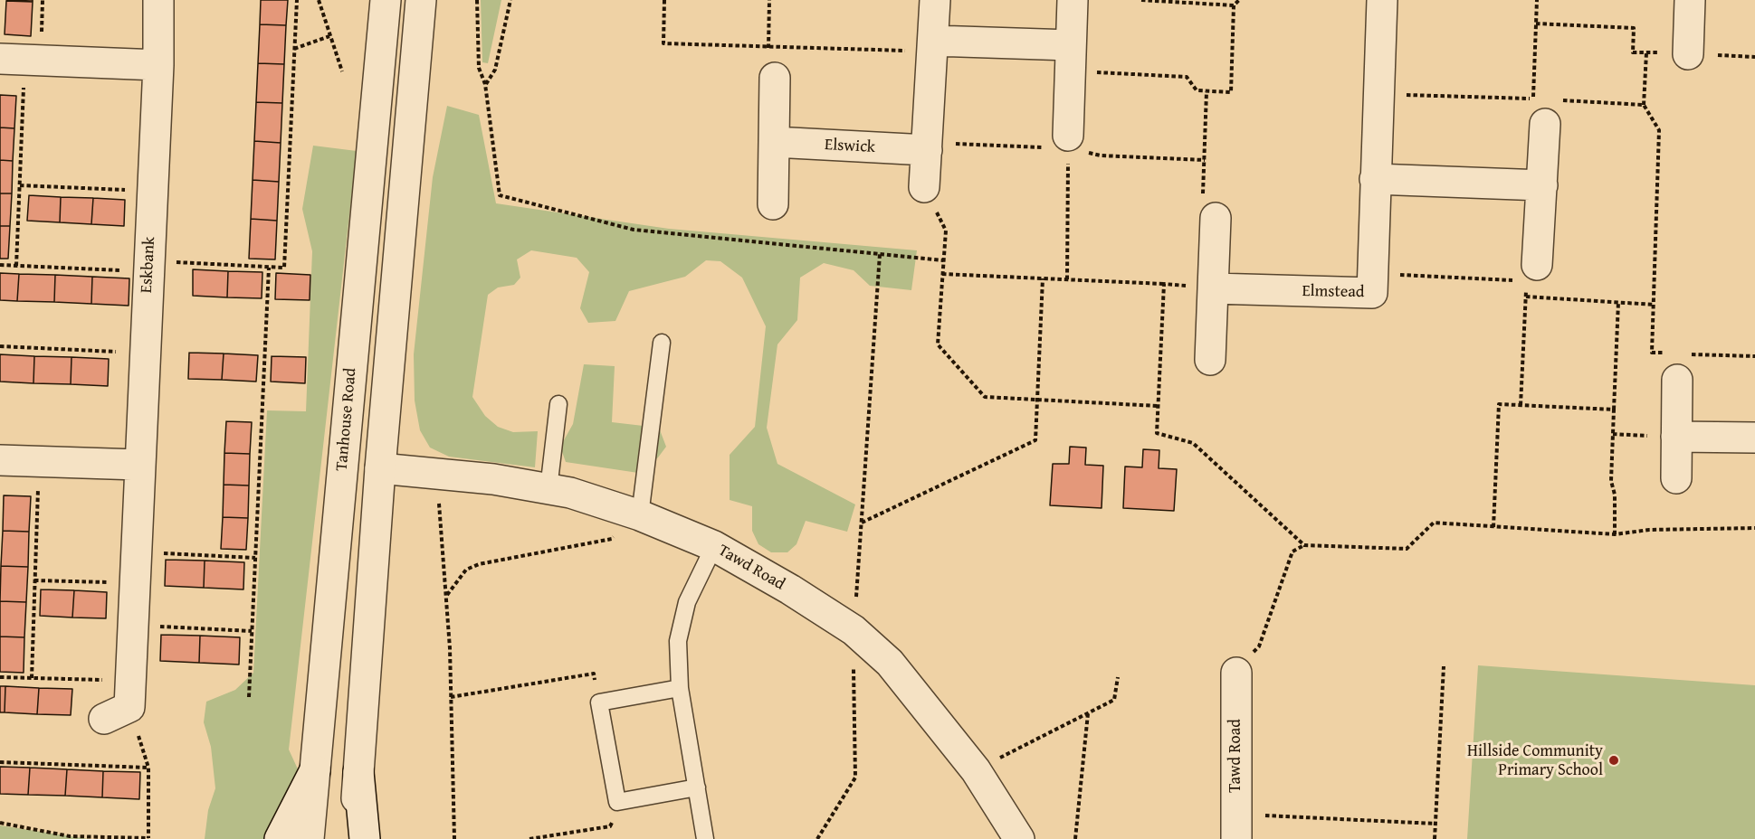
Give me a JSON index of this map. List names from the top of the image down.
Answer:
{
  "streets": {
    "street": [
      "Elswick",
      "Eskbank",
      "Elmstead",
      "Tanhouse Road",
      "Tawd Road"
    ]
  },
  "places": ["Hillside Community Primary School"]
}
